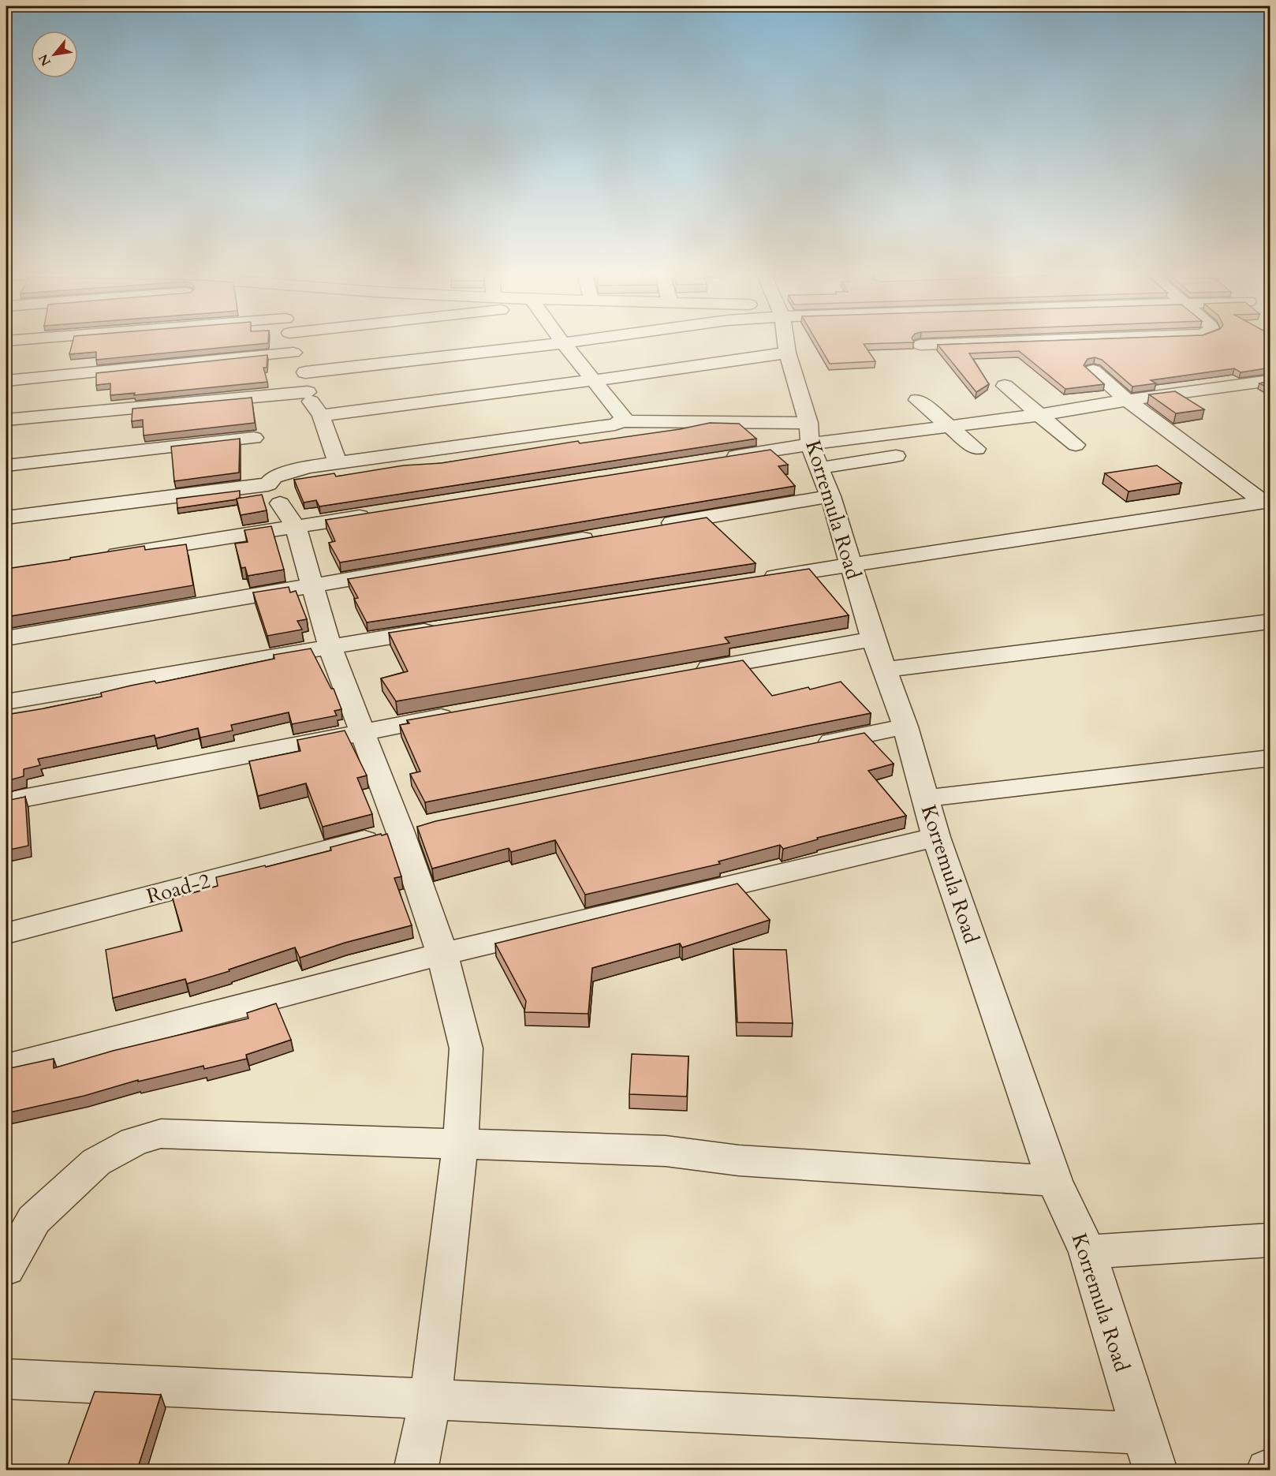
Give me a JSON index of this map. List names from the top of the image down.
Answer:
{
  "streets": {
    "street": ["Korremula Road", "Road-2"]
  },
  "north": "bottom left"
}
